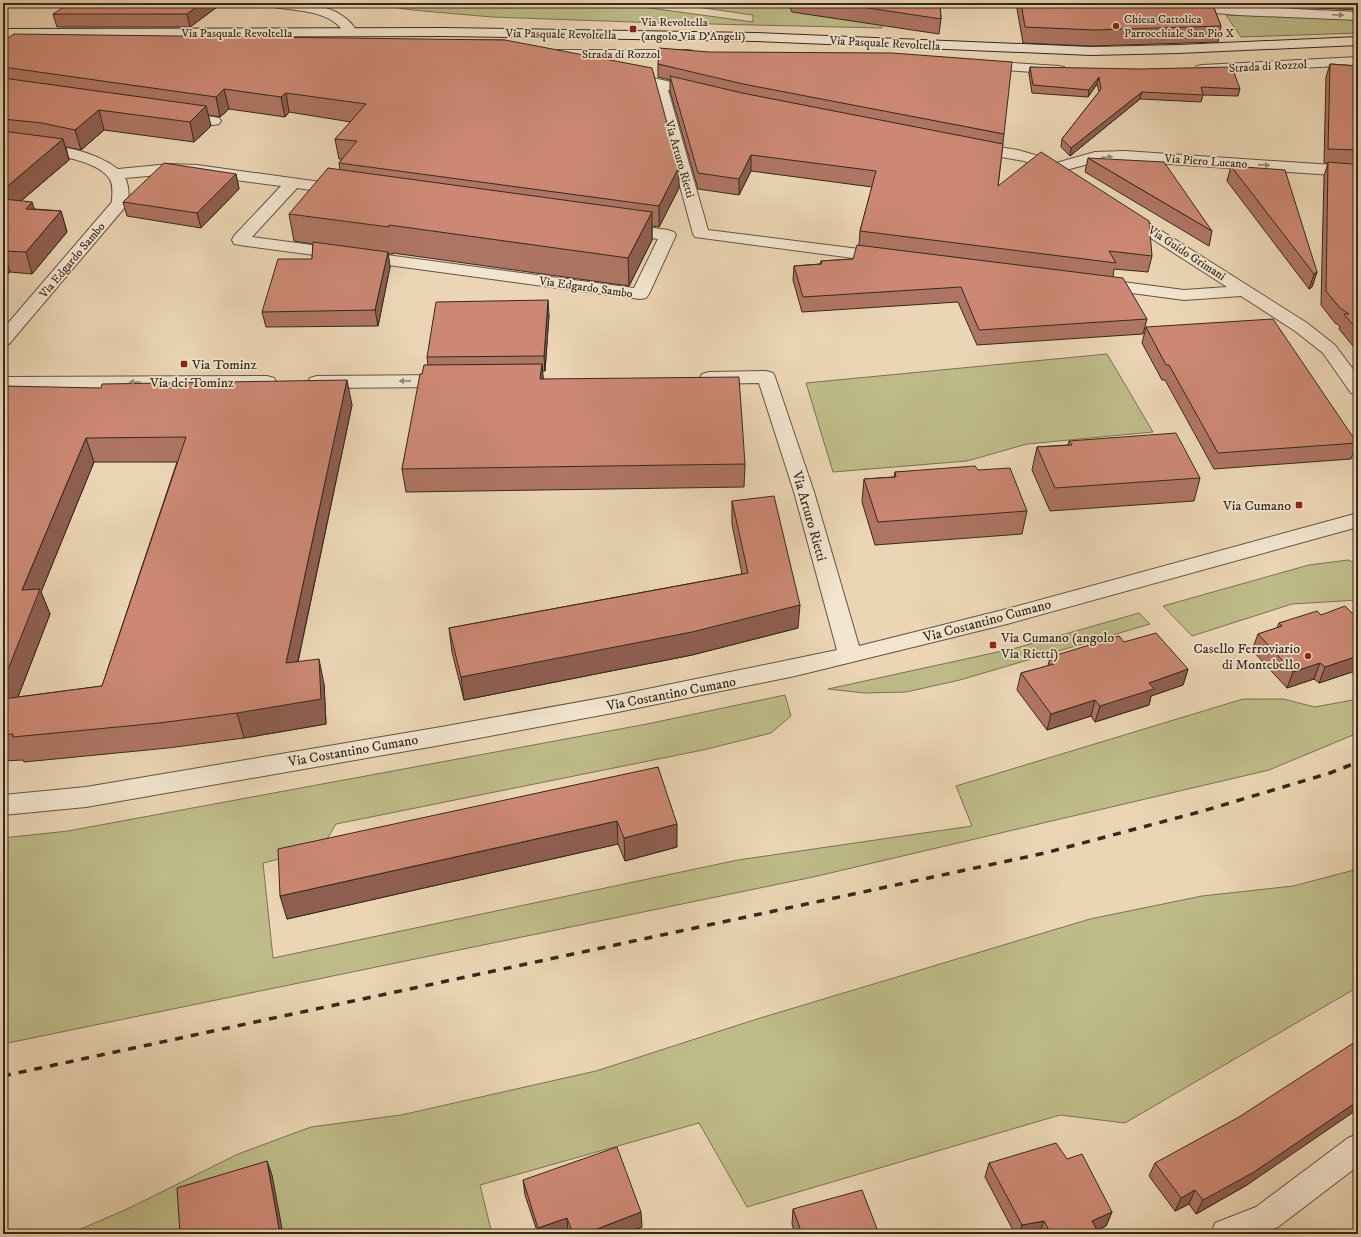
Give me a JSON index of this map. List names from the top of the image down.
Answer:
{
  "streets": {
    "street": [
      "Via Pasquale Revoltella",
      "Strada di Rozzol",
      "Via Arturo Rietti",
      "Via Piero Lucano",
      "Via Guido Grimani",
      "Via Edgardo Sambo",
      "Via dei Tominz",
      "Via Costantino Cumano"
    ]
  },
  "crossings": [
    ["Via Arturo Rietti", "Via Costantino Cumano"]
  ],
  "one_way": ["Via dei Tominz"],
  "places": {
    "other": ["Chiesa Cattolica Parrocchiale San Pio X", "Casello Ferroviario di Montebello"],
    "transit": [
      "Via Revoltella (angolo Via D'Angeli)",
      "Via Tominz",
      "Via Cumano",
      "Via Cumano (angolo Via Rietti)"
    ]
  }
}
